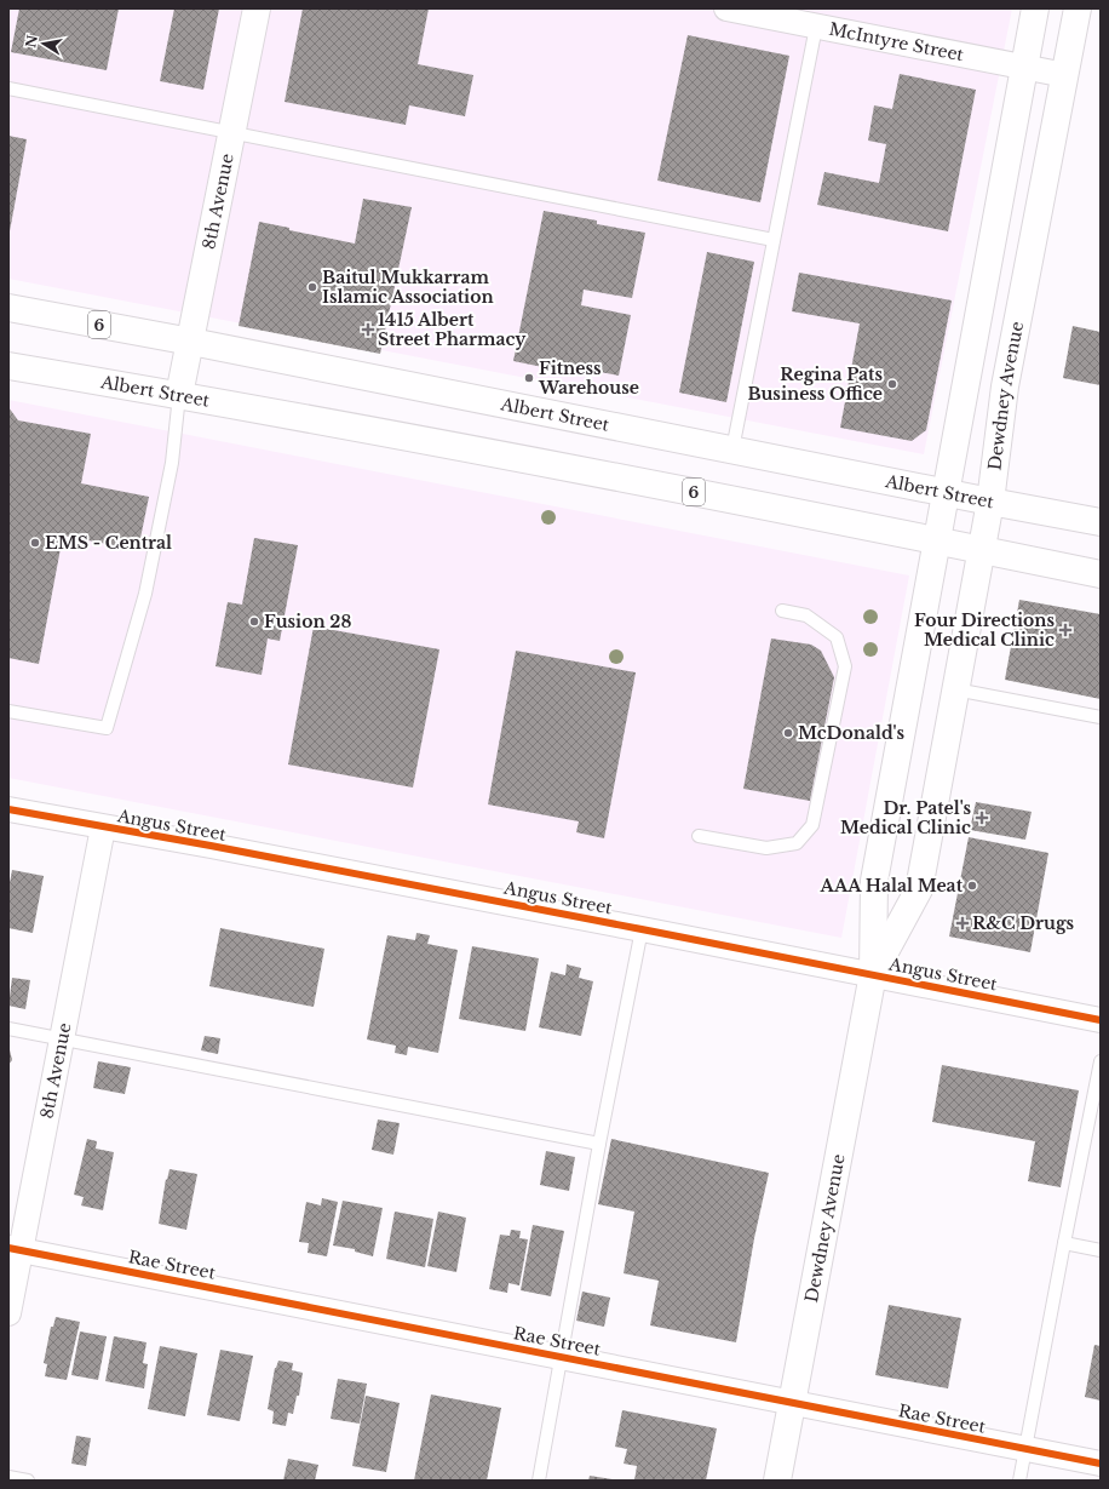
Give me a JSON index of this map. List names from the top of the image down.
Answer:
{
  "streets": {
    "main road": [
      "8th Avenue",
      "6",
      "Albert Street",
      "Dewdney Avenue"
    ],
    "street": ["McIntyre Street", "Angus Street", "Rae Street"]
  },
  "crossings": [
    ["McIntyre Street", "Dewdney Avenue"],
    ["8th Avenue", "Albert Street"],
    ["8th Avenue", "Angus Street"],
    ["8th Avenue", "Rae Street"],
    ["Albert Street", "Dewdney Avenue"],
    ["Dewdney Avenue", "Angus Street"],
    ["Dewdney Avenue", "Rae Street"]
  ],
  "places": {
    "other": [
      "Baitul Mukkarram Islamic Association",
      "Fitness Warehouse",
      "Regina Pats Business Office",
      "EMS - Central",
      "Fusion 28",
      "McDonald's",
      "AAA Halal Meat"
    ],
    "health": [
      "1415 Albert Street Pharmacy",
      "Four Directions Medical Clinic",
      "Dr. Patel's Medical Clinic",
      "R&C Drugs"
    ]
  },
  "north": "left"
}
